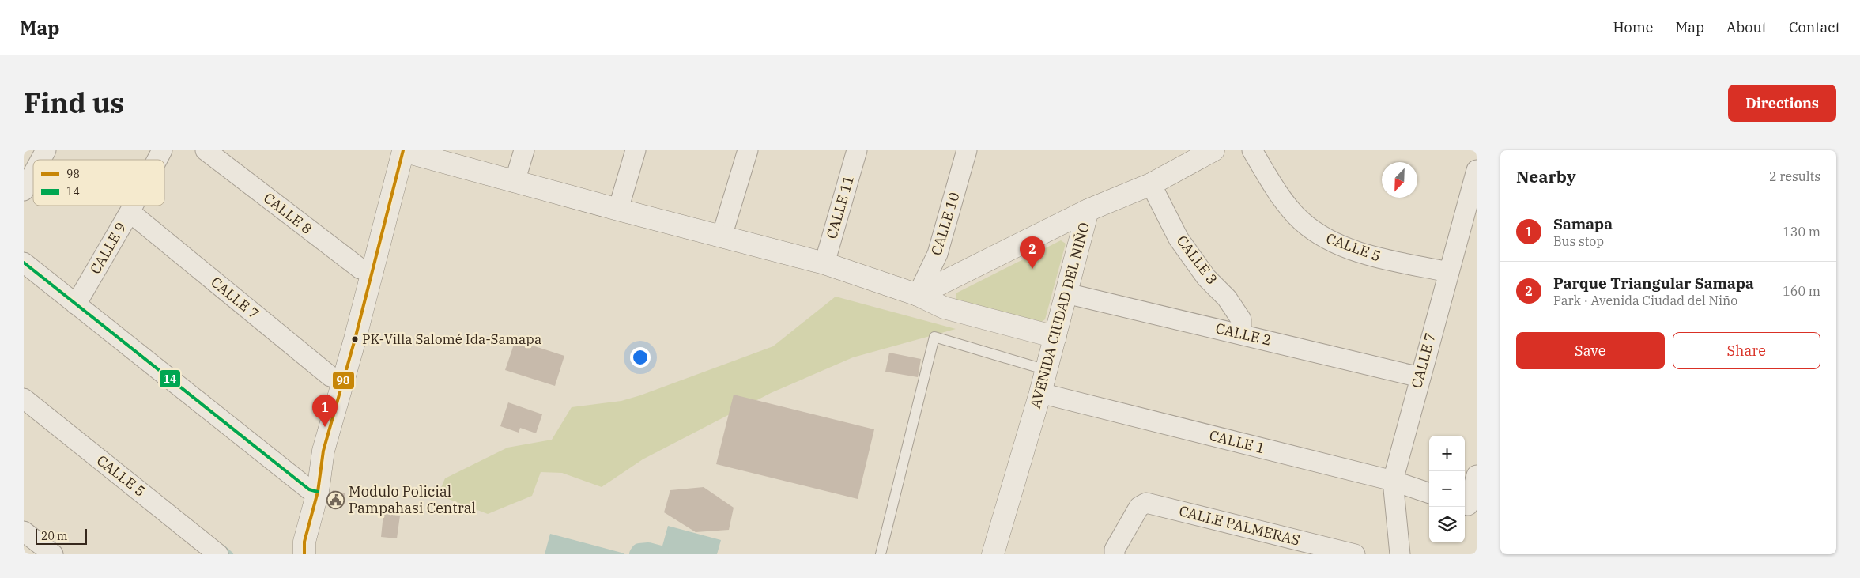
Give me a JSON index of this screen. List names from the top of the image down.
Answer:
{
  "streets": {
    "main road": ["AVENIDA CIUDAD DEL NIÑO"],
    "street": [
      "CALLE 11",
      "CALLE 8",
      "CALLE 10",
      "CALLE 5",
      "CALLE 9",
      "CALLE 3",
      "CALLE 7",
      "CALLE 2",
      "CALLE 1",
      "CALLE PALMERAS"
    ]
  },
  "crossings": [
    ["CALLE 5", "CALLE 7"],
    ["CALLE 9", "CALLE 7"],
    ["CALLE 3", "AVENIDA CIUDAD DEL NIÑO"],
    ["CALLE 3", "CALLE 2"],
    ["CALLE 7", "CALLE 2"],
    ["CALLE 7", "CALLE 1"],
    ["AVENIDA CIUDAD DEL NIÑO", "CALLE 2"],
    ["AVENIDA CIUDAD DEL NIÑO", "CALLE 1"]
  ],
  "places": {
    "other": ["PK-Villa Salomé Ida-Samapa"],
    "public building": ["Modulo Policial Pampahasi Central"]
  },
  "lines": ["transit line 98", "transit line 14"],
  "legend": ["98", "14"],
  "scale_bar": "20 m",
  "north": "bottom left",
  "page": {
    "header": "Map",
    "nav": [
      "Home",
      "Map",
      "About",
      "Contact"
    ],
    "title": "Find us",
    "buttons": [
      "Directions",
      ["Save", "Share"]
    ],
    "heading": ["Nearby", "2 results"],
    "list": [
      {
        "mark": "1",
        "name": "Samapa",
        "note": "Bus stop",
        "value": "130 m"
      },
      {
        "mark": "2",
        "name": "Parque Triangular Samapa",
        "note": "Park · Avenida Ciudad del Niño",
        "value": "160 m"
      }
    ],
    "pins": ["2", "1"],
    "map_buttons": ["+", "−"],
    "scale": "20 m"
  }
}
